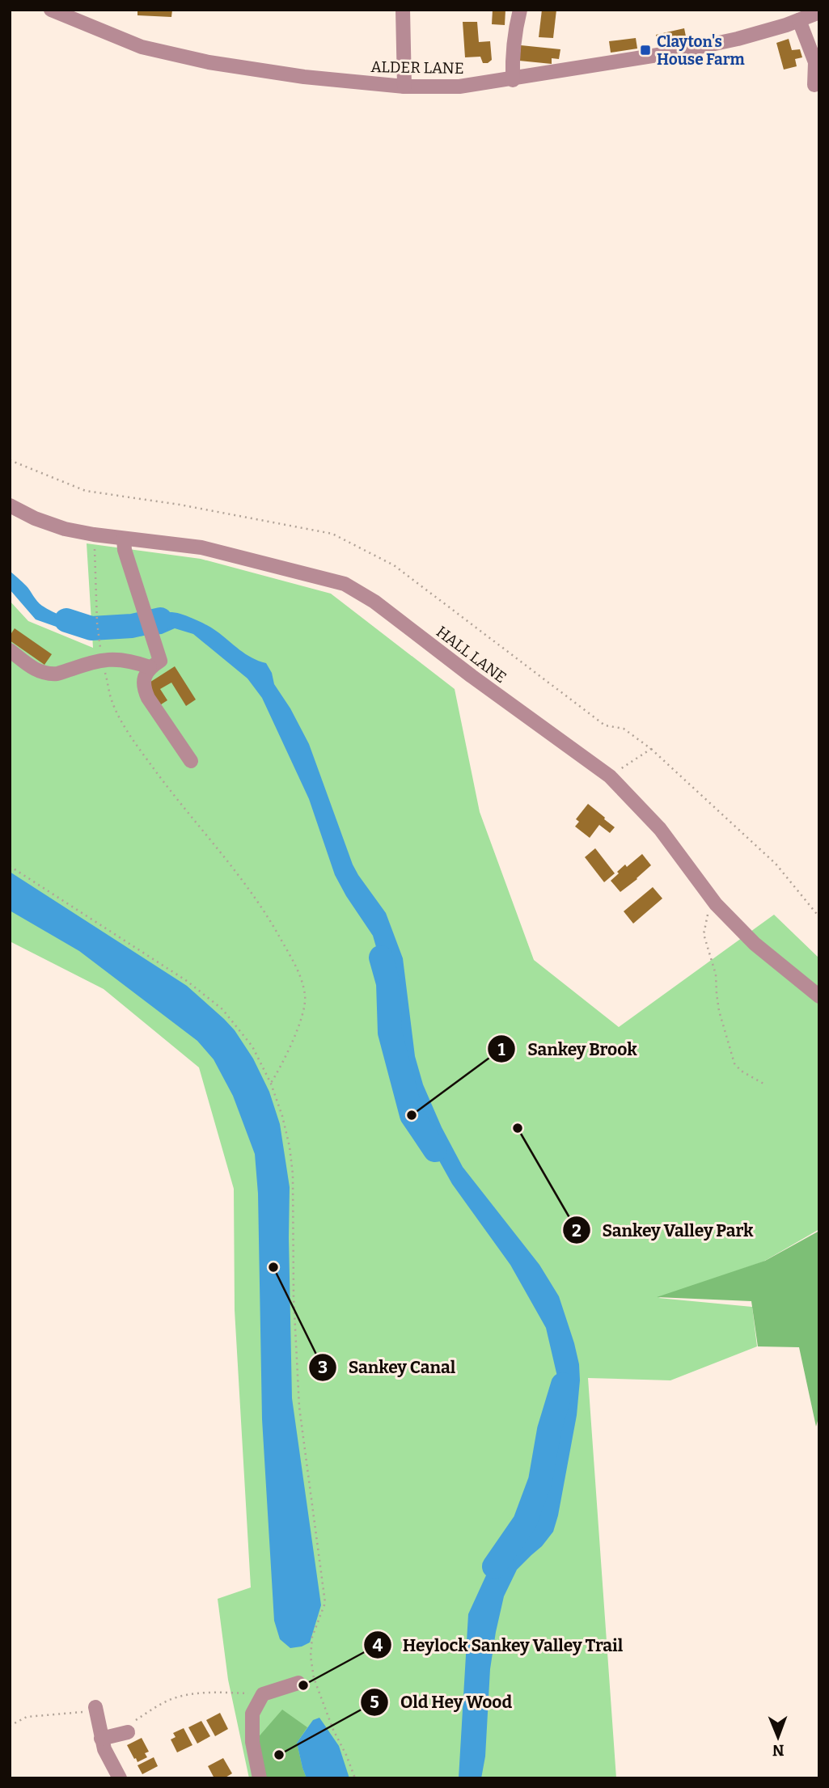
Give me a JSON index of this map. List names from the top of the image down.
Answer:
{
  "streets": {
    "street": ["ALDER LANE", "HALL LANE"]
  },
  "places": {
    "transit": ["Clayton's House Farm"],
    "other": [
      "Sankey Brook",
      "Sankey Valley Park",
      "Sankey Canal",
      "Heylock Sankey Valley Trail",
      "Old Hey Wood"
    ]
  },
  "north": "bottom"
}
